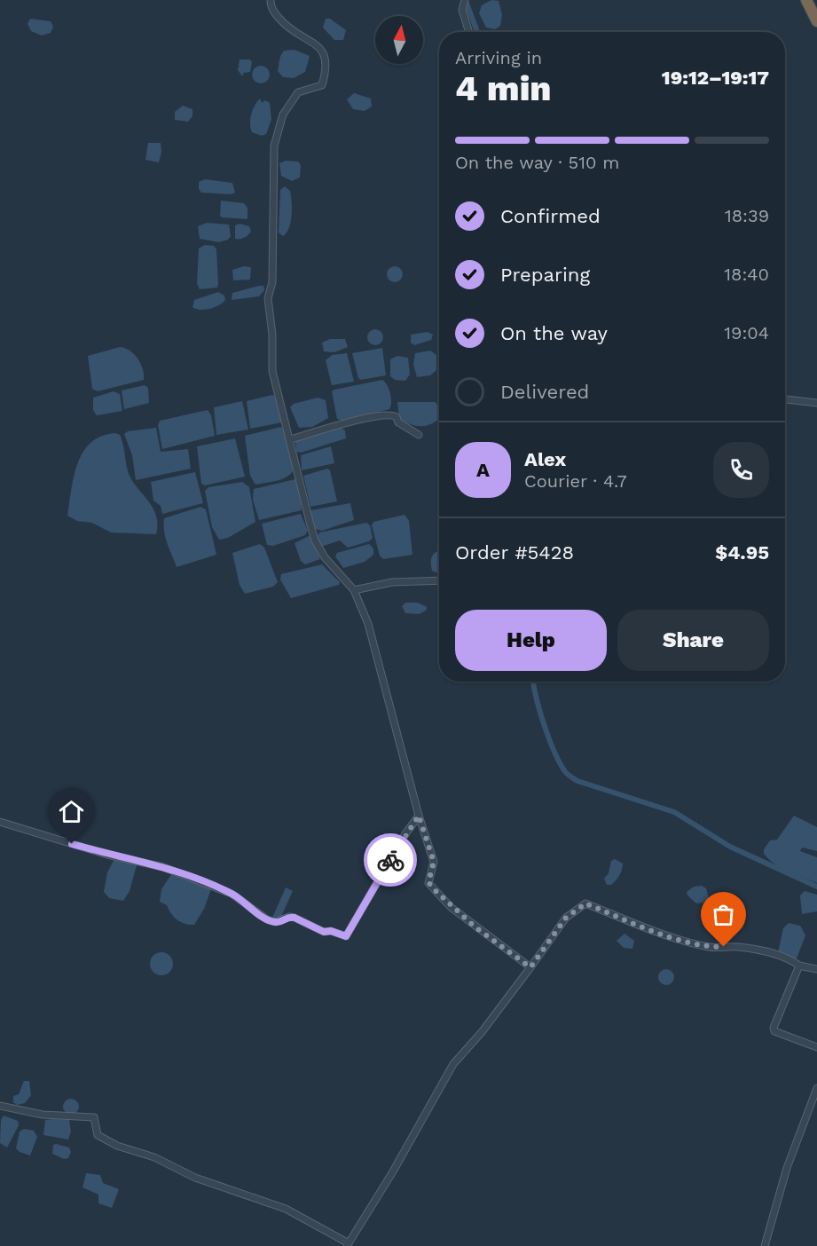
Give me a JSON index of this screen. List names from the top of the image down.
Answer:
{
  "north": "top",
  "page": {
    "heading": ["4 min", "Arriving in", "19:12–19:17"],
    "panel": [
      "Alex",
      "Courier · 4.7",
      "Order #5428",
      "$4.95"
    ],
    "bar": "On the way · 510 m",
    "list": [
      ["Confirmed", "18:39"],
      ["Preparing", "18:40"],
      ["On the way", "19:04"],
      "Delivered"
    ],
    "round": "A",
    "buttons": ["Help", "Share"]
  }
}
